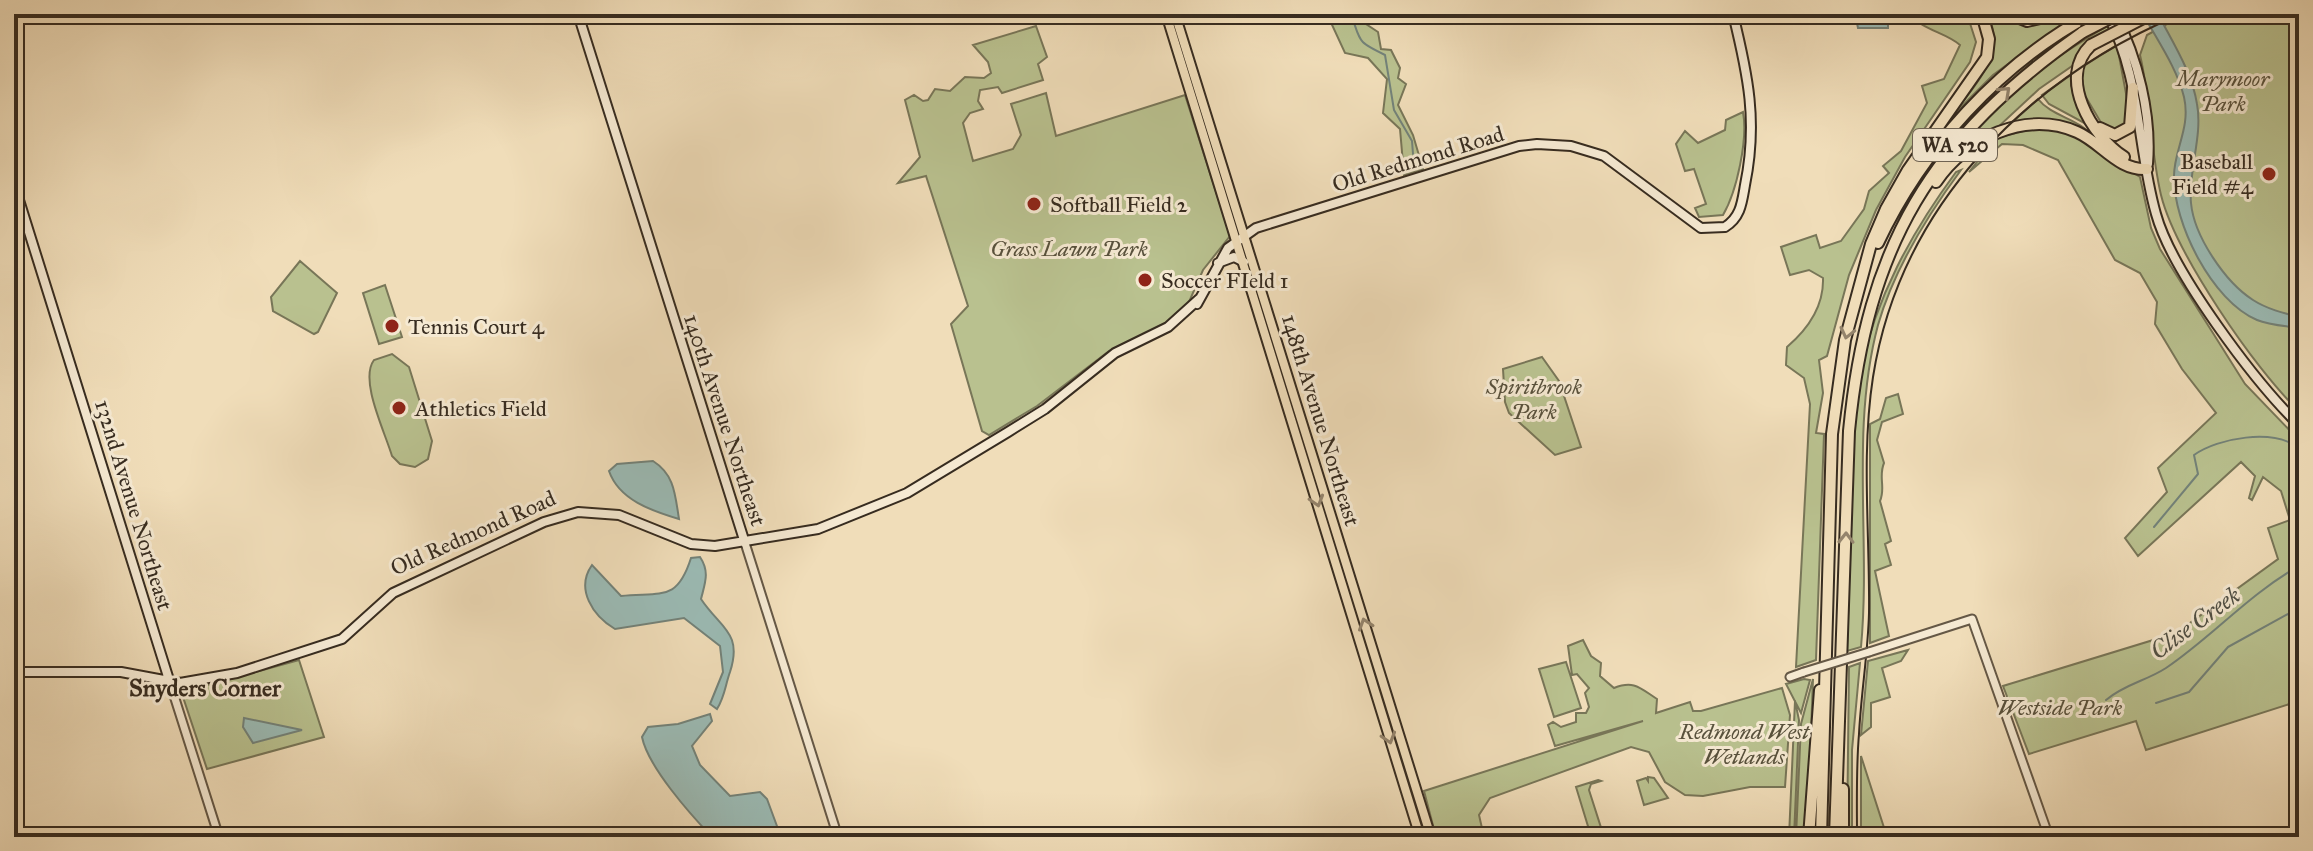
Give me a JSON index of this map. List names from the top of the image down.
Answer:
{
  "streets": {
    "highway": ["WA 520"],
    "main road": [
      "Old Redmond Road",
      "140th Avenue Northeast",
      "148th Avenue Northeast",
      "132nd Avenue Northeast"
    ]
  },
  "crossings": [
    ["Old Redmond Road", "140th Avenue Northeast"],
    ["Old Redmond Road", "148th Avenue Northeast"],
    ["Old Redmond Road", "132nd Avenue Northeast"]
  ],
  "districts": ["Snyders Corner"],
  "water": ["Clise Creek"],
  "parks": [
    "Marymoor Park",
    "Grass Lawn Park",
    "Spiritbrook Park",
    "Westside Park",
    "Redmond West Wetlands"
  ],
  "places": [
    "Baseball Field #4",
    "Softball Field 2",
    "Soccer FIeld 1",
    "Tennis Court 4",
    "Athletics Field"
  ]
}
